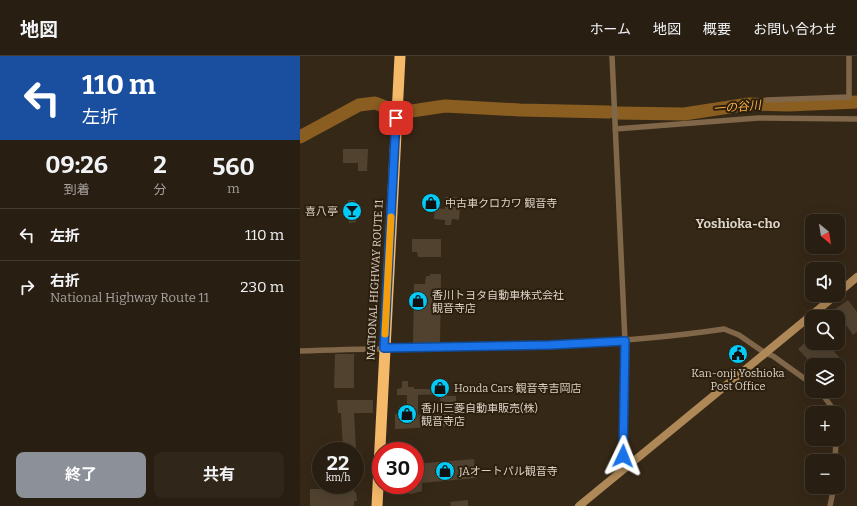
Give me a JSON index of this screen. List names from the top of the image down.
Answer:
{
  "streets": {
    "highway": ["NATIONAL HIGHWAY ROUTE 11"]
  },
  "districts": ["Yoshioka-cho"],
  "water": ["一の谷川"],
  "places": {
    "shop": [
      "中古車クロカワ 観音寺",
      "香川トヨタ自動車株式会社 観音寺店",
      "Honda Cars 観音寺吉岡店",
      "香川三菱自動車販売(株) 観音寺店",
      "JAオートパル観音寺"
    ],
    "bar": ["喜八亭"],
    "public building": ["Kan-onji Yoshioka Post Office"]
  },
  "north": "bottom right",
  "page": {
    "header": "地図",
    "nav": [
      "ホーム",
      "地図",
      "概要",
      "お問い合わせ"
    ],
    "turn": ["110 m", "左折"],
    "eta": [
      "09:26",
      "到着",
      "2",
      "分",
      "560",
      "m"
    ],
    "list": [
      {
        "name": "左折",
        "value": "110 m"
      },
      {
        "name": "右折",
        "note": "National Highway Route 11",
        "value": "230 m"
      }
    ],
    "map_buttons": ["+", "−"],
    "speed": "22 km/h",
    "limit": "30",
    "buttons": ["終了", "共有"]
  }
}
